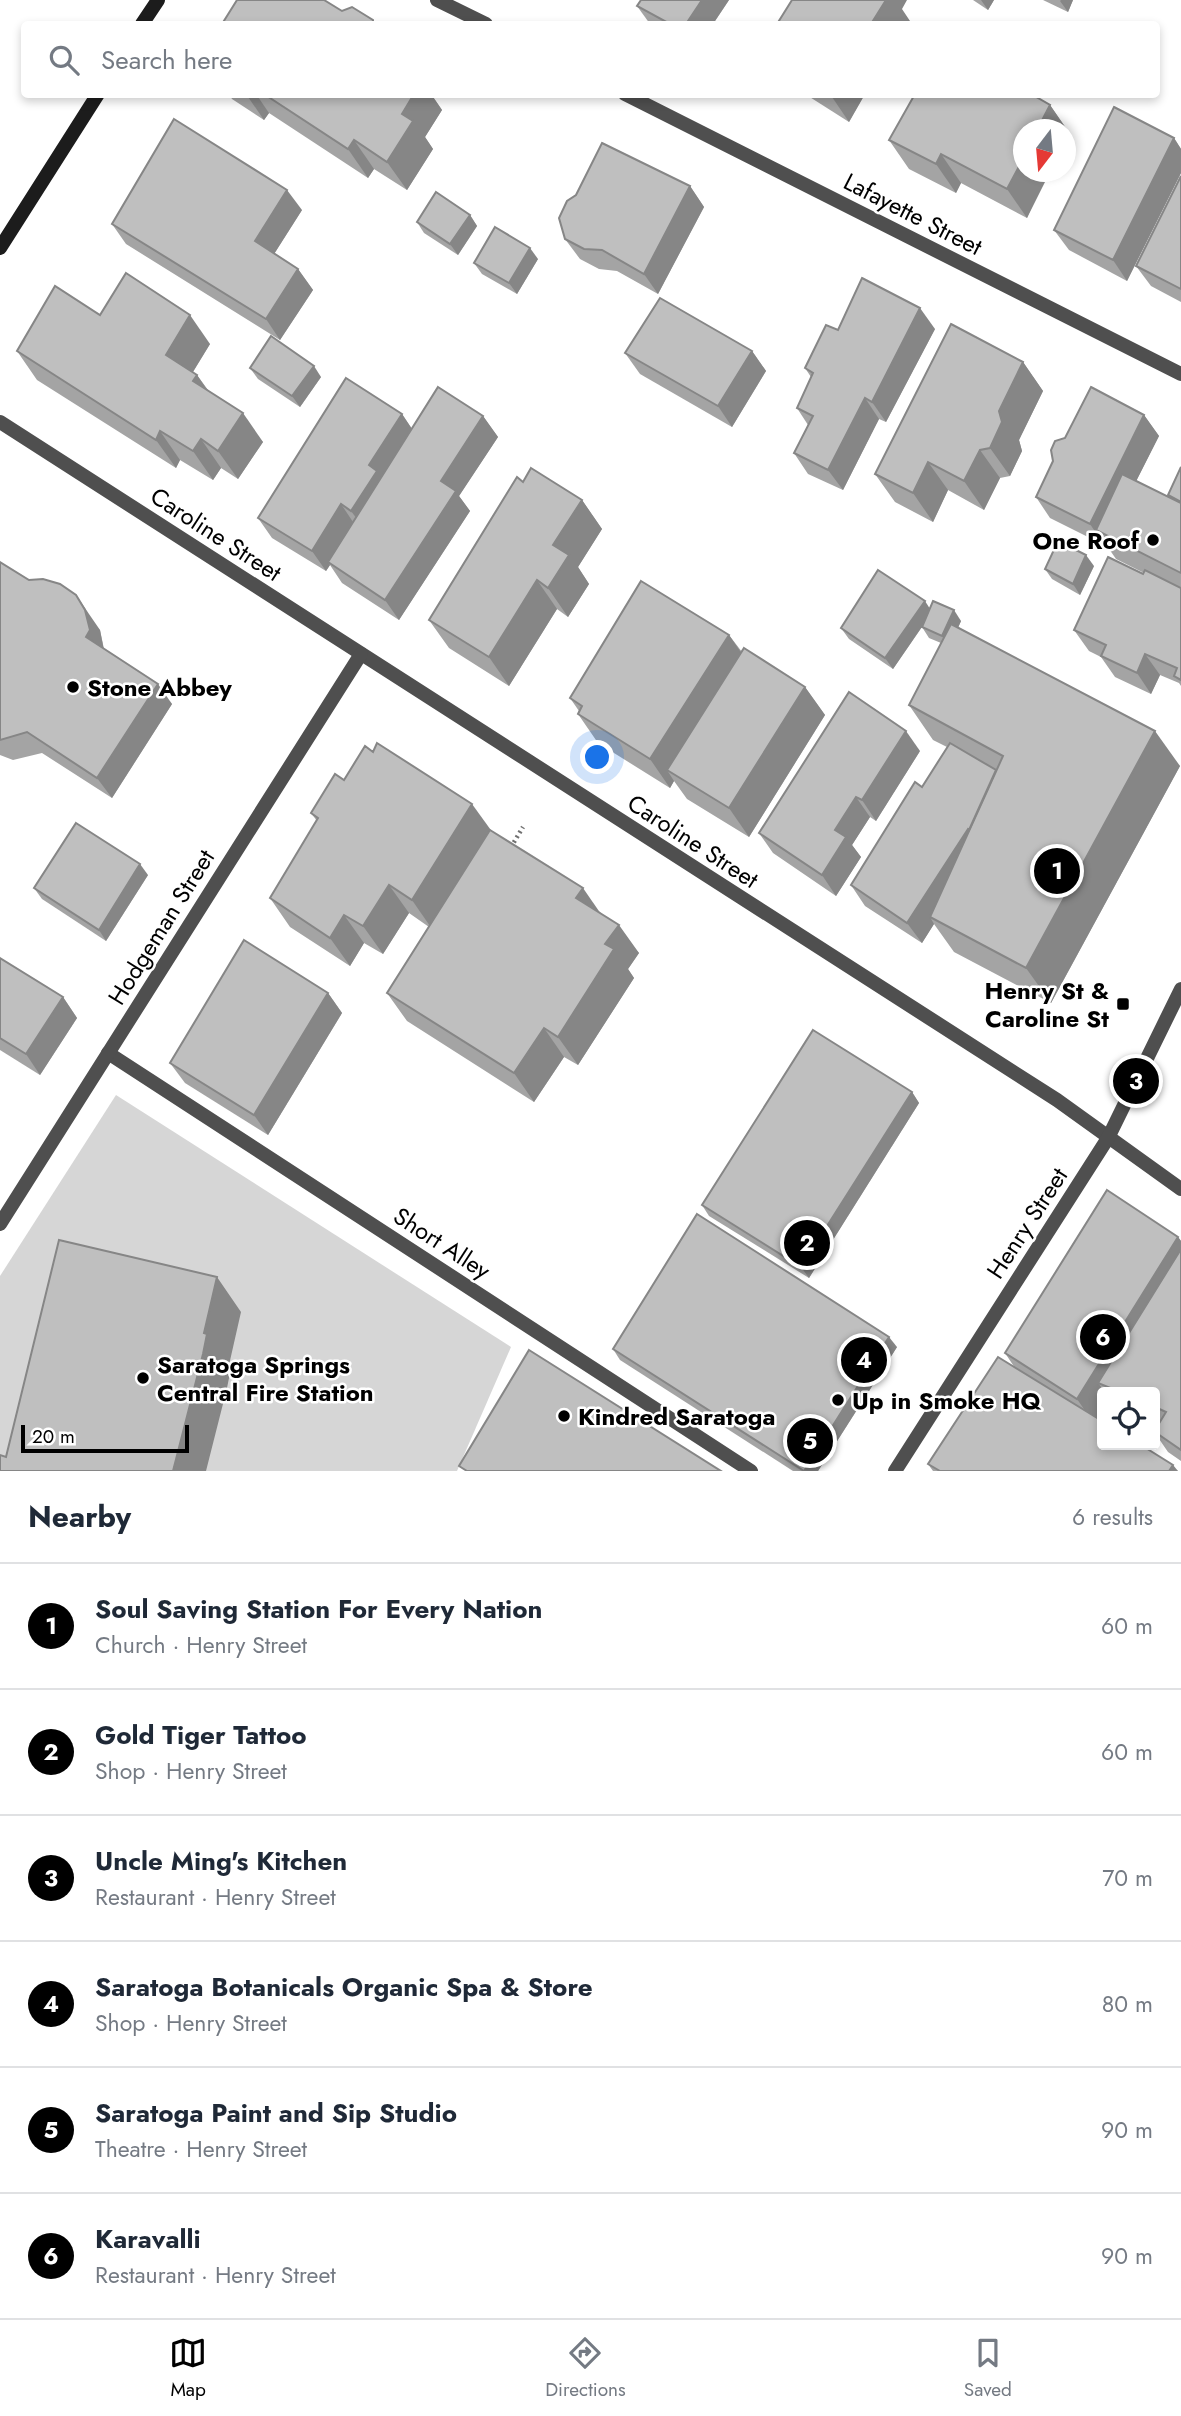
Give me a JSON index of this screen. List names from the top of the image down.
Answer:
{
  "streets": {
    "street": [
      "Lafayette Street",
      "Caroline Street",
      "Hodgeman Street",
      "Henry Street",
      "Short Alley"
    ]
  },
  "crossings": [
    ["Caroline Street", "Hodgeman Street"],
    ["Caroline Street", "Henry Street"],
    ["Hodgeman Street", "Short Alley"]
  ],
  "places": {
    "other": [
      "One Roof",
      "Stone Abbey",
      "Saratoga Springs Central Fire Station",
      "Up in Smoke HQ",
      "Kindred Saratoga"
    ],
    "transit": ["Henry St & Caroline St"]
  },
  "scale_bar": "20 m",
  "north": "bottom",
  "page": {
    "search": "Search here",
    "pins": [
      "1",
      "3",
      "2",
      "6",
      "4",
      "5"
    ],
    "scale": "20 m",
    "heading": ["Nearby", "6 results"],
    "list": [
      {
        "mark": "1",
        "name": "Soul Saving Station For Every Nation",
        "note": "Church · Henry Street",
        "value": "60 m"
      },
      {
        "mark": "2",
        "name": "Gold Tiger Tattoo",
        "note": "Shop · Henry Street",
        "value": "60 m"
      },
      {
        "mark": "3",
        "name": "Uncle Ming's Kitchen",
        "note": "Restaurant · Henry Street",
        "value": "70 m"
      },
      {
        "mark": "4",
        "name": "Saratoga Botanicals Organic Spa & Store",
        "note": "Shop · Henry Street",
        "value": "80 m"
      },
      {
        "mark": "5",
        "name": "Saratoga Paint and Sip Studio",
        "note": "Theatre · Henry Street",
        "value": "90 m"
      },
      {
        "mark": "6",
        "name": "Karavalli",
        "note": "Restaurant · Henry Street",
        "value": "90 m"
      }
    ],
    "nav": ["Map", "Directions", "Saved"]
  }
}
